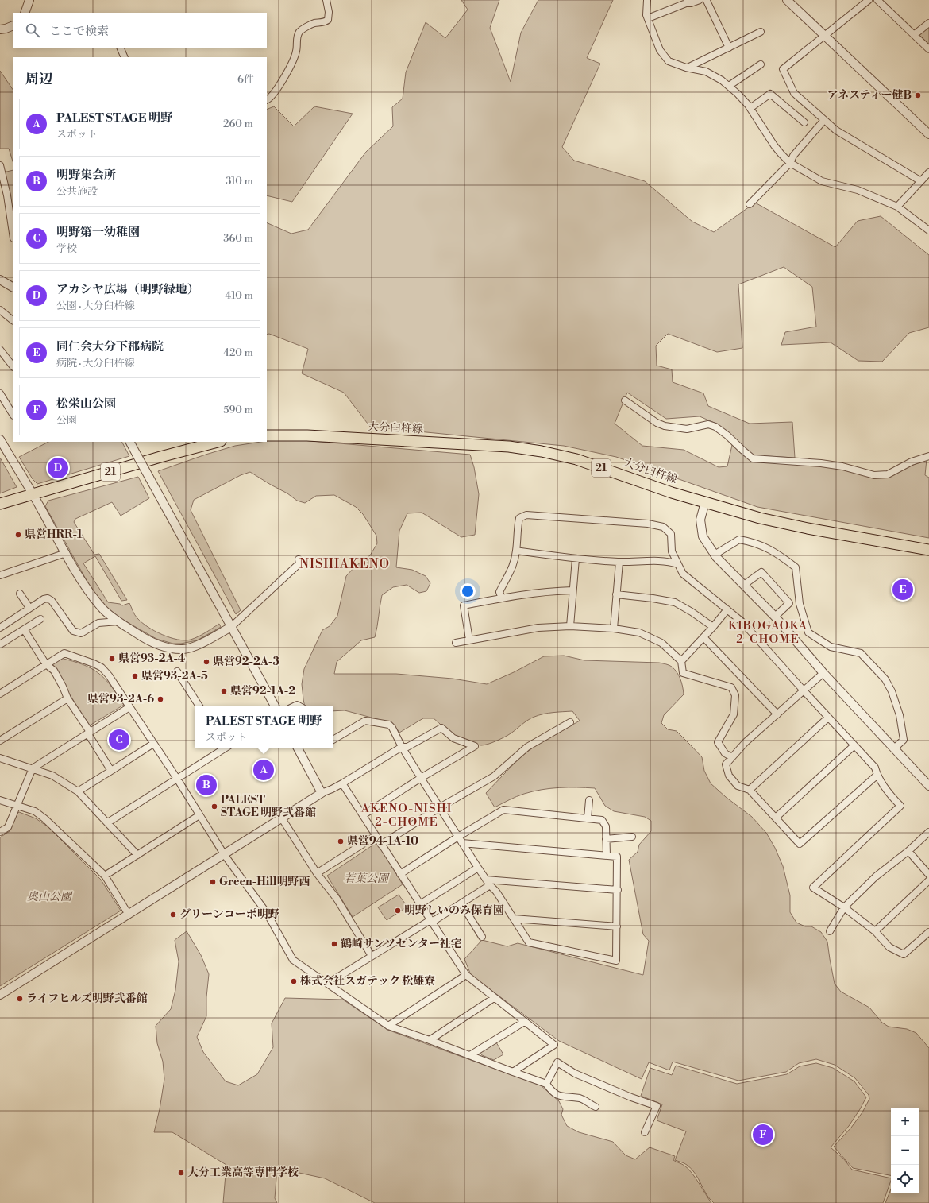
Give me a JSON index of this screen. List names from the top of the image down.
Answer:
{
  "streets": {
    "main road": ["大分臼杵線", "21"]
  },
  "districts": ["NISHIAKENO", "KIBOGAOKA 2-CHOME", "AKENO-NISHI 2-CHOME"],
  "parks": ["若葉公園", "奥山公園"],
  "places": [
    "アネスティー健B",
    "県営HRR-1",
    "県営93-2A-4",
    "県営92-2A-3",
    "県営93-2A-5",
    "県営92-1A-2",
    "県営93-2A-6",
    "PALEST STAGE 明野弐番館",
    "県営94-1A-10",
    "Green-Hill明野西",
    "明野しいのみ保育園",
    "グリーンコーポ明野",
    "鶴崎サンソセンター社宅",
    "株式会社スガテック 松雄寮",
    "ライフヒルズ明野弐番館",
    "大分工業高等専門学校"
  ],
  "page": {
    "search": "ここで検索",
    "heading": ["周辺", "6件"],
    "list": [
      {
        "mark": "A",
        "name": "PALEST STAGE 明野",
        "note": "スポット",
        "value": "260 m"
      },
      {
        "mark": "B",
        "name": "明野集会所",
        "note": "公共施設",
        "value": "310 m"
      },
      {
        "mark": "C",
        "name": "明野第一幼稚園",
        "note": "学校",
        "value": "360 m"
      },
      {
        "mark": "D",
        "name": "アカシヤ広場（明野緑地）",
        "note": "公園 · 大分臼杵線",
        "value": "410 m"
      },
      {
        "mark": "E",
        "name": "同仁会大分下郡病院",
        "note": "病院 · 大分臼杵線",
        "value": "420 m"
      },
      {
        "mark": "F",
        "name": "松栄山公園",
        "note": "公園",
        "value": "590 m"
      }
    ],
    "pins": [
      "D",
      "E",
      "C",
      "A",
      "B",
      "F"
    ],
    "popup": ["PALEST STAGE 明野", "スポット"],
    "map_buttons": ["+", "−"]
  }
}
